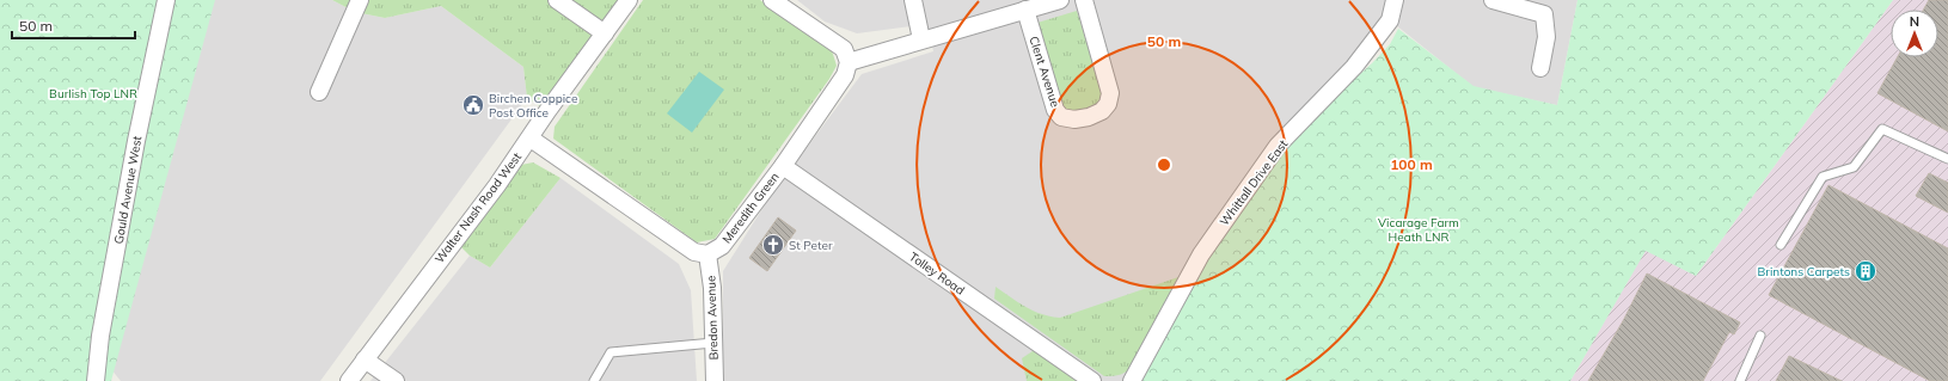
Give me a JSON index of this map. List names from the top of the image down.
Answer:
{
  "streets": {
    "street": [
      "Clent Avenue",
      "Whittall Drive East",
      "Gould Avenue West",
      "Walter Nash Road West",
      "Meredith Green",
      "Tolley Road",
      "Bredon Avenue"
    ]
  },
  "crossings": [
    ["Meredith Green", "Tolley Road"],
    ["Meredith Green", "Bredon Avenue"]
  ],
  "parks": ["Burlish Top LNR", "Vicarage Farm Heath LNR"],
  "places": {
    "public building": ["Birchen Coppice Post Office"],
    "church": ["St Peter"],
    "building": ["Brintons Carpets"]
  },
  "scale_bar": "50 m",
  "north": "top",
  "rings": ["50 m", "100 m"]
}
